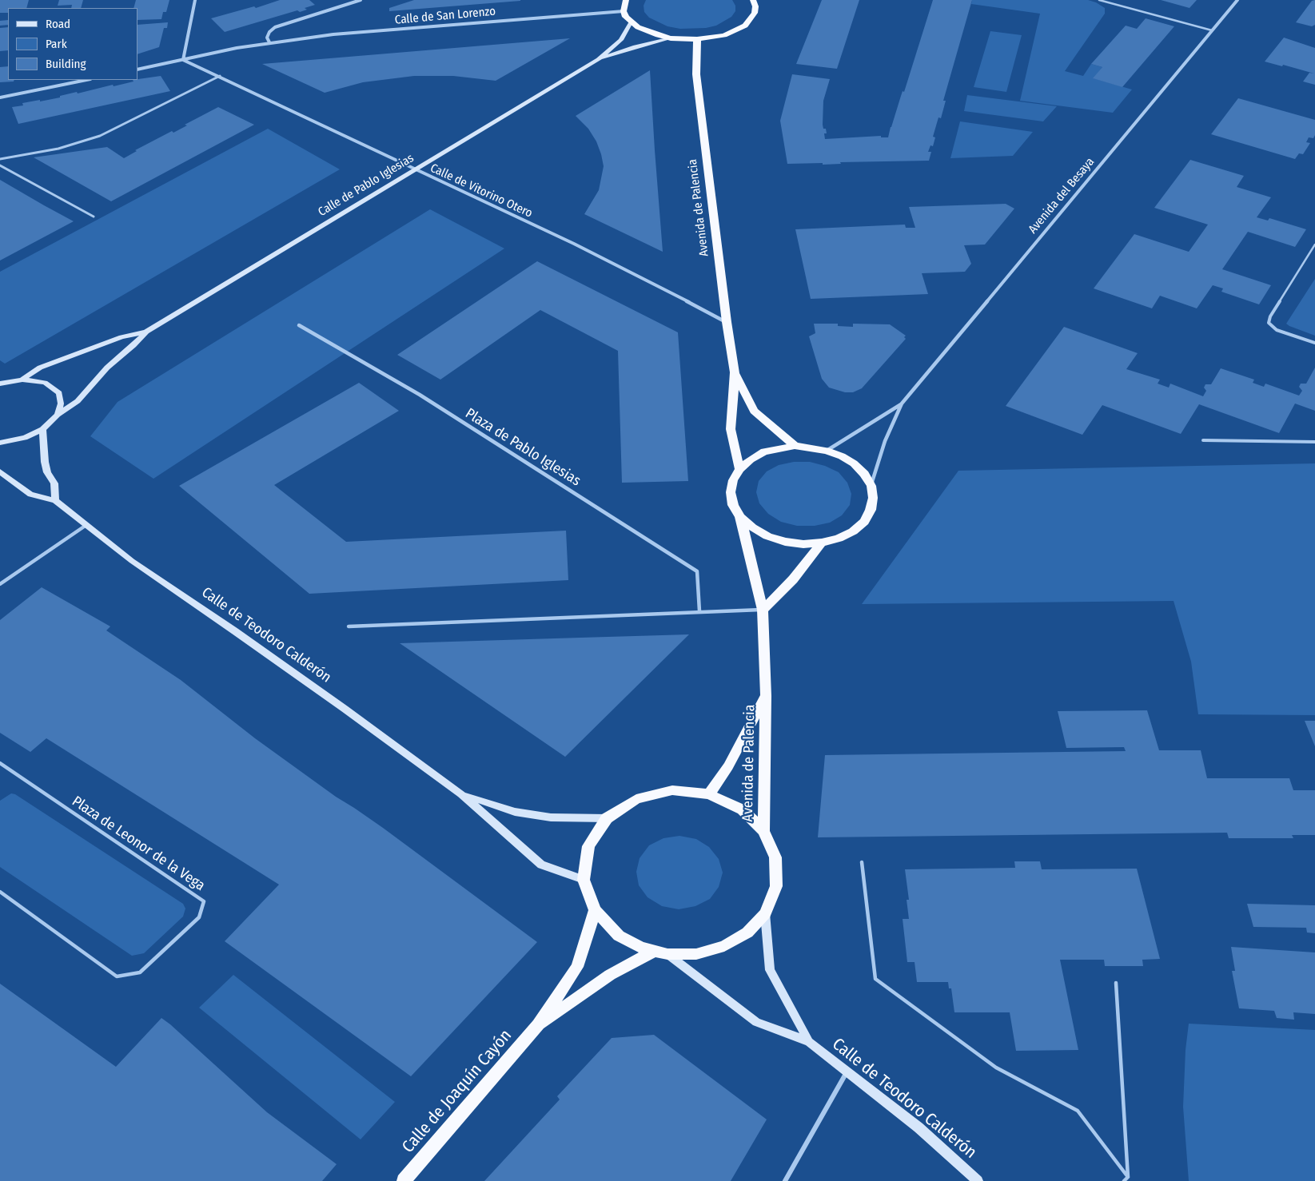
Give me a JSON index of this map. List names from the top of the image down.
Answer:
{
  "streets": {
    "highway": ["Avenida de Palencia", "Calle de Joaquín Cayón"],
    "main road": ["Calle de Pablo Iglesias", "Calle de Teodoro Calderón"],
    "street": [
      "Calle de San Lorenzo",
      "Calle de Vitorino Otero",
      "Avenida del Besaya",
      "Plaza de Pablo Iglesias"
    ],
    "lane": ["Plaza de Leonor de la Vega"]
  },
  "crossings": [
    ["Calle de San Lorenzo", "Calle de Vitorino Otero"],
    ["Calle de Pablo Iglesias", "Calle de Vitorino Otero"],
    ["Calle de Vitorino Otero", "Avenida de Palencia"],
    ["Avenida del Besaya", "Avenida de Palencia"],
    ["Calle de Teodoro Calderón", "Calle de Joaquín Cayón"]
  ],
  "legend": ["Road", "Park", "Building"]
}
